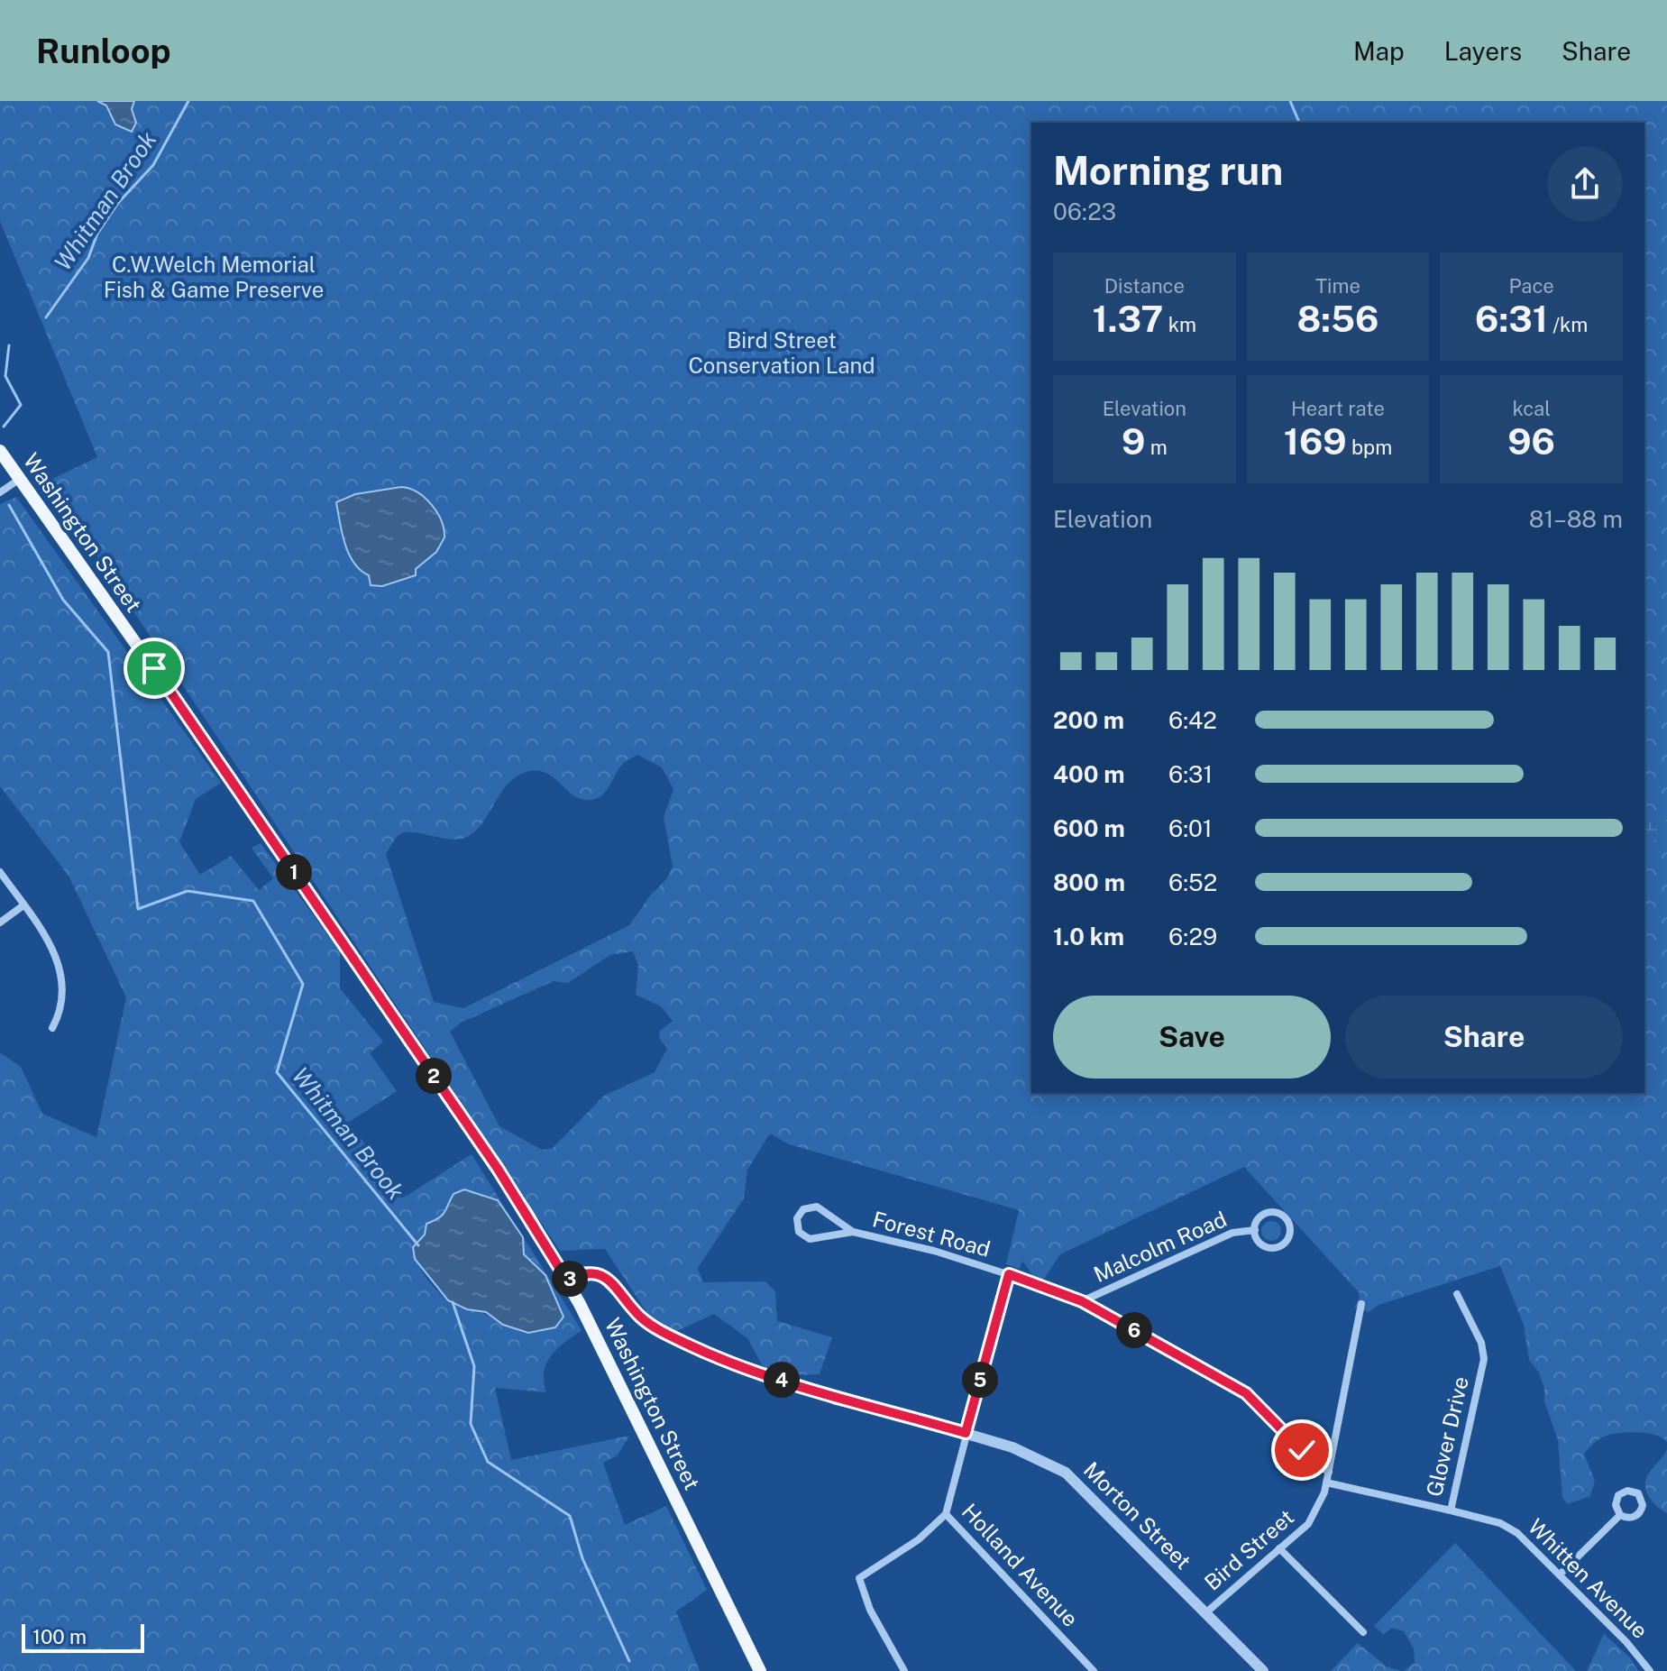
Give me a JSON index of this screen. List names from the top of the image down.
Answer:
{
  "streets": {
    "main road": ["Washington Street"],
    "street": [
      "Forest Road",
      "Malcolm Road",
      "Glover Drive",
      "Morton Street",
      "Bird Street",
      "Holland Avenue",
      "Whitten Avenue"
    ]
  },
  "crossings": [
    ["Washington Street", "Morton Street"],
    ["Forest Road", "Morton Street"],
    ["Forest Road", "Holland Avenue"],
    ["Glover Drive", "Bird Street"],
    ["Glover Drive", "Whitten Avenue"],
    ["Morton Street", "Bird Street"],
    ["Morton Street", "Holland Avenue"]
  ],
  "water": ["Whitman Brook"],
  "parks": ["C.W.Welch Memorial Fish & Game Preserve", "Bird Street Conservation Land"],
  "scale_bar": "100 m",
  "page": {
    "header": "Runloop",
    "nav": ["Map", "Layers", "Share"],
    "heading": ["Morning run", "06:23"],
    "stats": [
      ["Distance", "1.37 km"],
      ["Time", "8:56"],
      ["Pace", "6:31 /km"],
      ["Elevation", "9 m"],
      ["Heart rate", "169 bpm"],
      ["kcal", "96"]
    ],
    "chart": ["Elevation", "81–88 m"],
    "list": [
      {
        "name": "200 m",
        "note": "6:42"
      },
      {
        "name": "400 m",
        "note": "6:31"
      },
      {
        "name": "600 m",
        "note": "6:01"
      },
      {
        "name": "800 m",
        "note": "6:52"
      },
      {
        "name": "1.0 km",
        "note": "6:29"
      }
    ],
    "pins": [
      "1",
      "2",
      "3",
      "6",
      "4",
      "5"
    ],
    "buttons": ["Save", "Share"],
    "scale": "100 m"
  }
}
